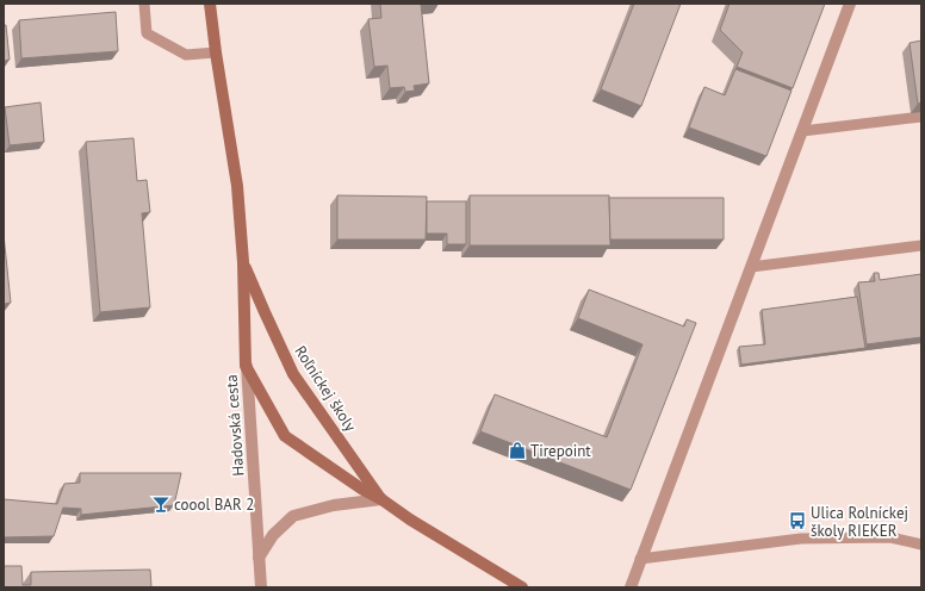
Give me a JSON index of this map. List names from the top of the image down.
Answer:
{
  "streets": {
    "main road": ["Roľníckej školy", "Hadovská cesta"]
  },
  "crossings": [
    ["Roľníckej školy", "Hadovská cesta"]
  ],
  "places": {
    "shop": ["Tirepoint"],
    "bar": ["coool BAR 2"],
    "bus stop": ["Ulica Rolníckej školy RIEKER"]
  }
}
